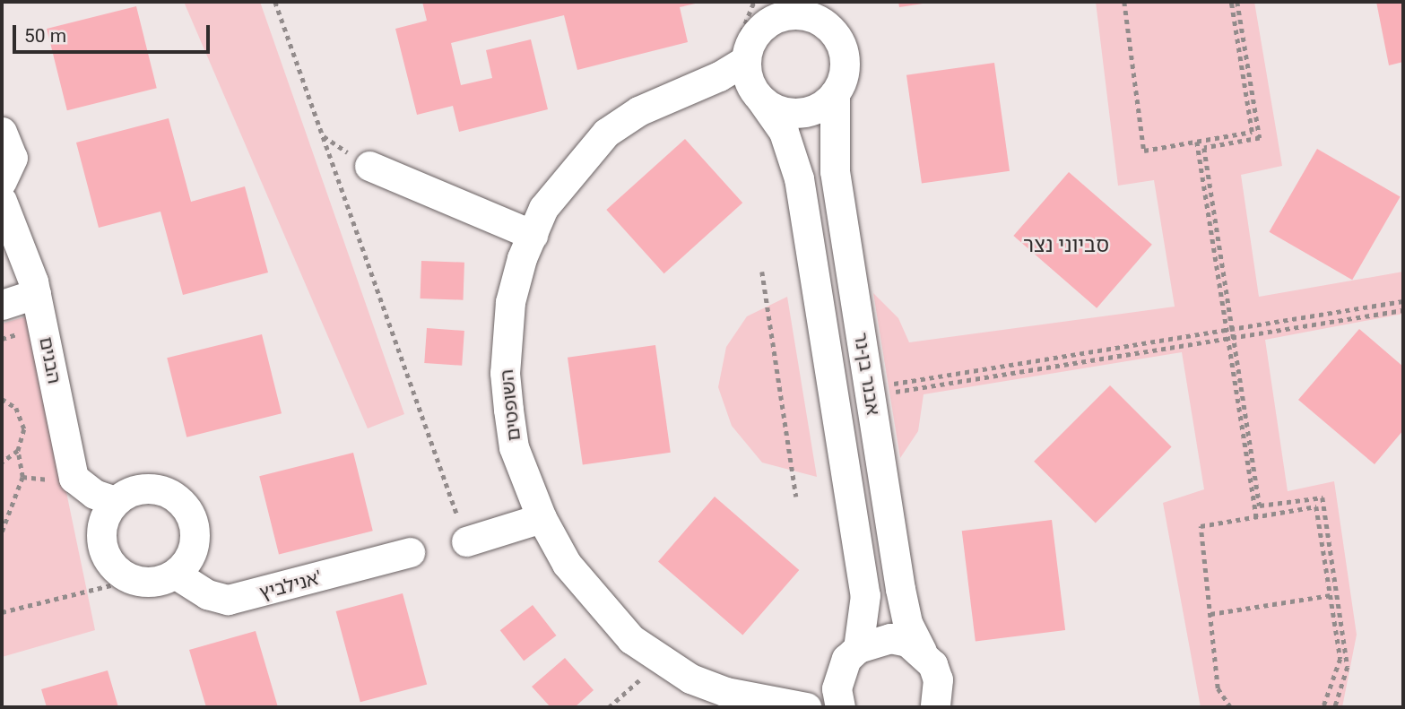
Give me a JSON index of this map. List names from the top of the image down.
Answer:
{
  "streets": {
    "street": [
      "הבנים",
      "אבנר בן-נר",
      "השופטים",
      "אנילביץ'"
    ]
  },
  "crossings": [
    ["הבנים", "אנילביץ'"],
    ["אבנר בן-נר", "השופטים"]
  ],
  "districts": ["סביוני נצר"],
  "scale_bar": "50 m"
}
